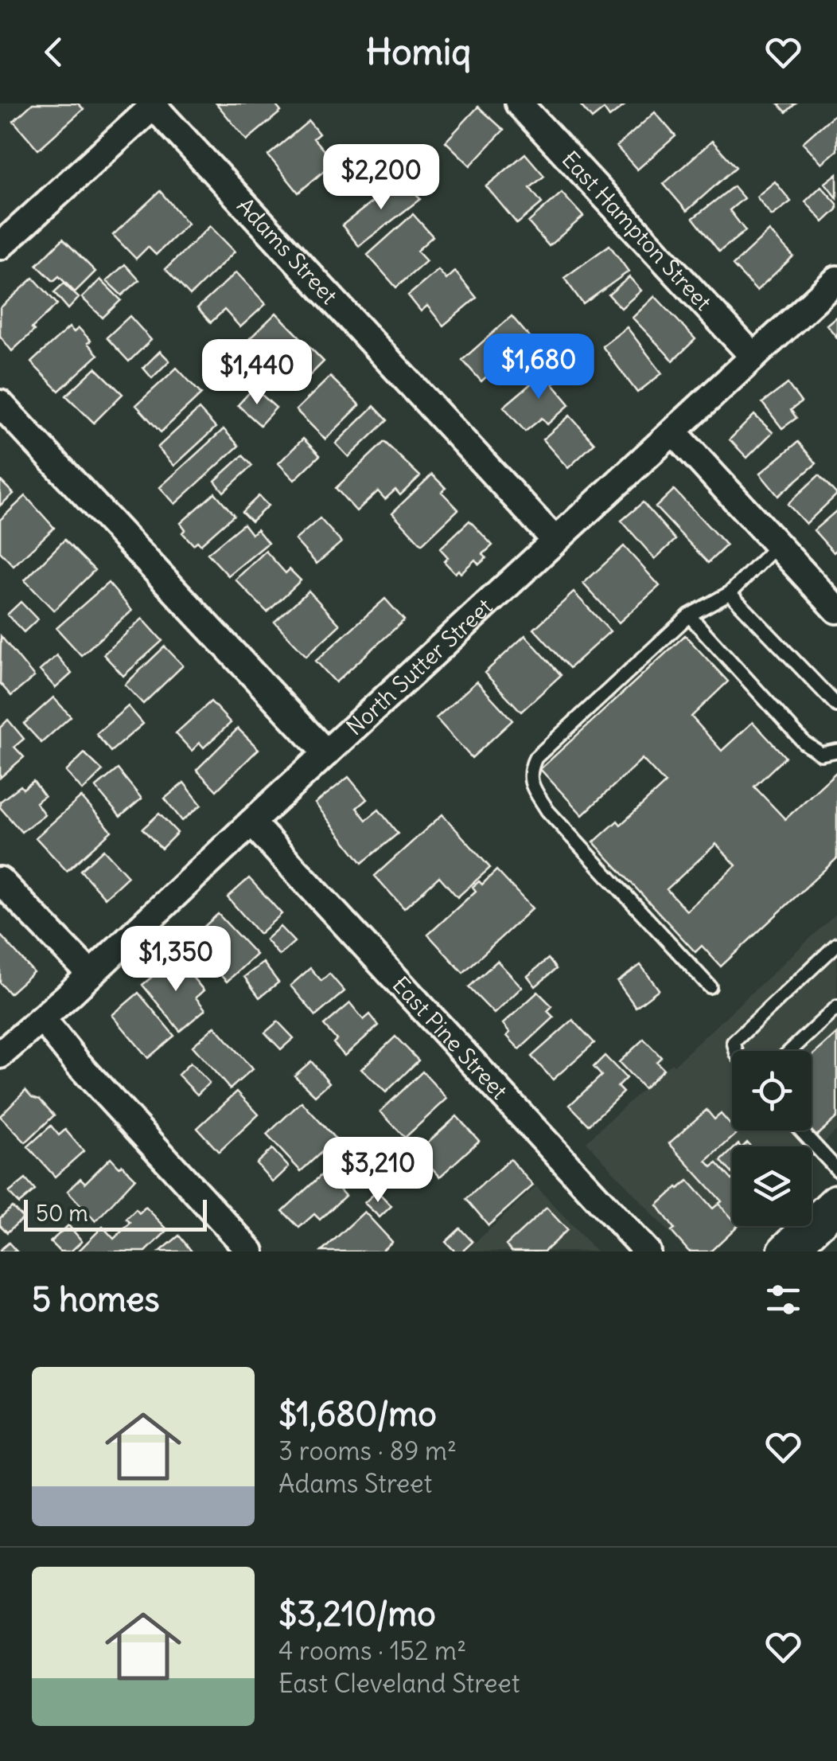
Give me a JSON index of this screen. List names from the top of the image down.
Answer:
{
  "streets": {
    "street": [
      "East Hampton Street",
      "Adams Street",
      "North Sutter Street",
      "East Pine Street"
    ]
  },
  "crossings": [
    ["East Hampton Street", "North Sutter Street"],
    ["Adams Street", "North Sutter Street"],
    ["North Sutter Street", "East Pine Street"]
  ],
  "scale_bar": "50 m",
  "page": {
    "header": "Homiq",
    "price": [
      "$2,200",
      "$1,680",
      "$1,440",
      "$1,350",
      "$3,210"
    ],
    "scale": "50 m",
    "heading": "5 homes",
    "list": [
      {
        "name": "$1,680/mo",
        "note": "3 rooms · 89 m² · Adams Street"
      },
      {
        "name": "$3,210/mo",
        "note": "4 rooms · 152 m² · East Cleveland Street"
      }
    ]
  }
}
